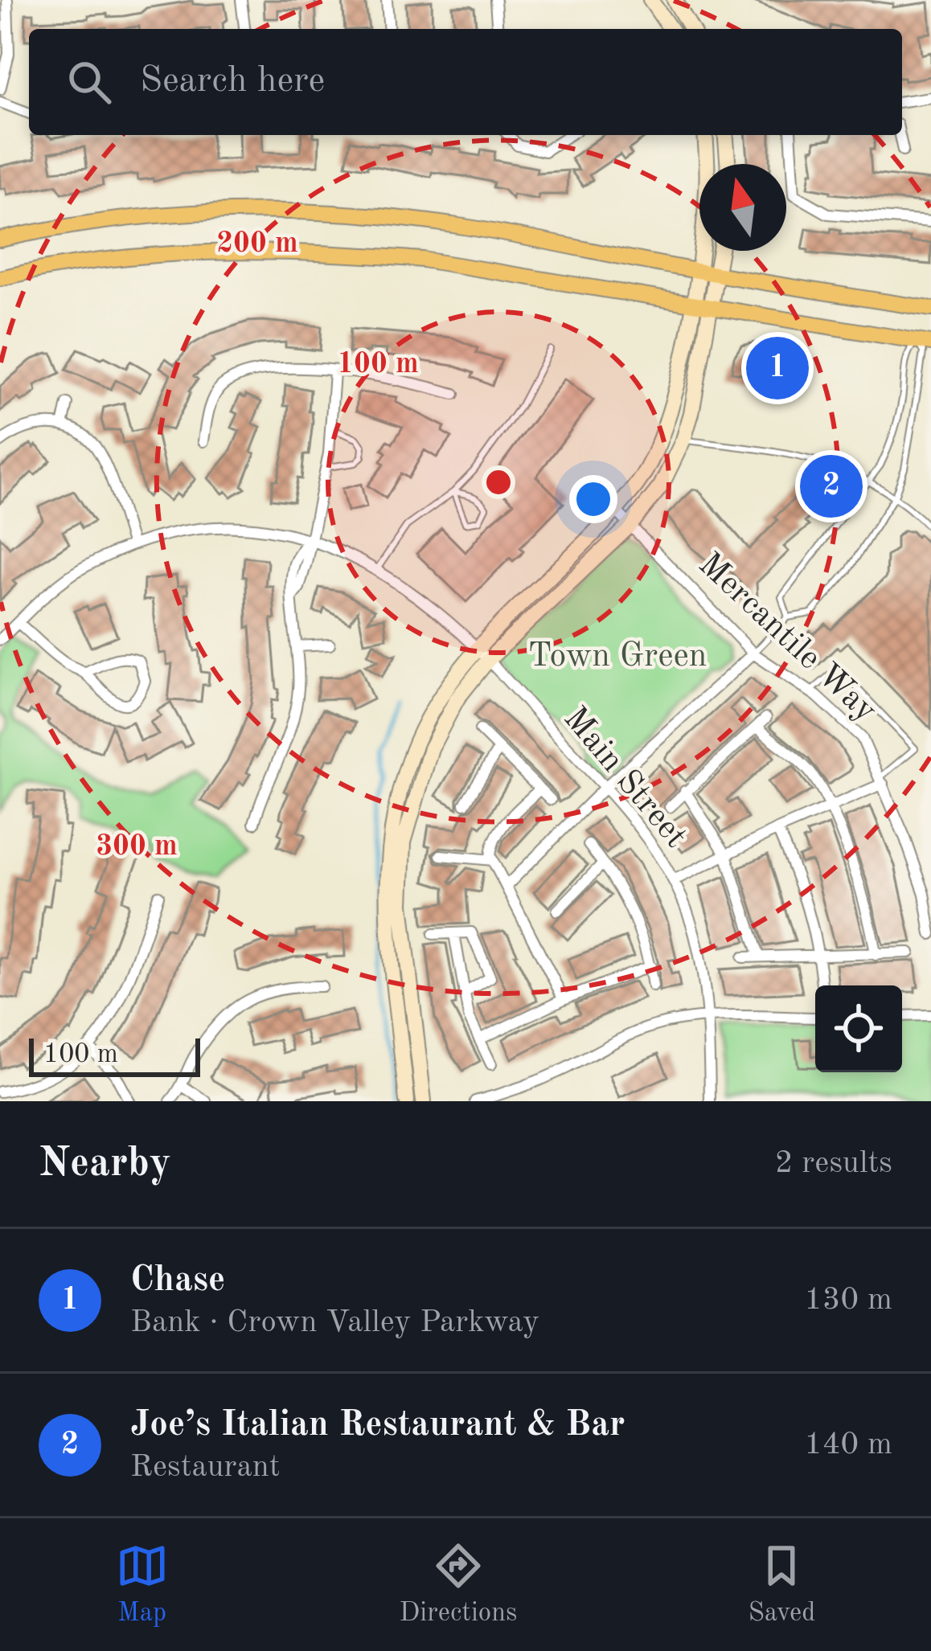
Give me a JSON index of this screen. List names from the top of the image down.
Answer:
{
  "streets": {
    "street": ["Mercantile Way", "Main Street"]
  },
  "parks": ["Town Green"],
  "scale_bar": "100 m",
  "north": "top",
  "page": {
    "search": "Search here",
    "pins": ["1", "2"],
    "scale": "100 m",
    "heading": ["Nearby", "2 results"],
    "list": [
      {
        "mark": "1",
        "name": "Chase",
        "note": "Bank · Crown Valley Parkway",
        "value": "130 m"
      },
      {
        "mark": "2",
        "name": "Joe’s Italian Restaurant & Bar",
        "note": "Restaurant",
        "value": "140 m"
      }
    ],
    "nav": ["Map", "Directions", "Saved"]
  },
  "rings": ["200 m", "100 m", "300 m"]
}
